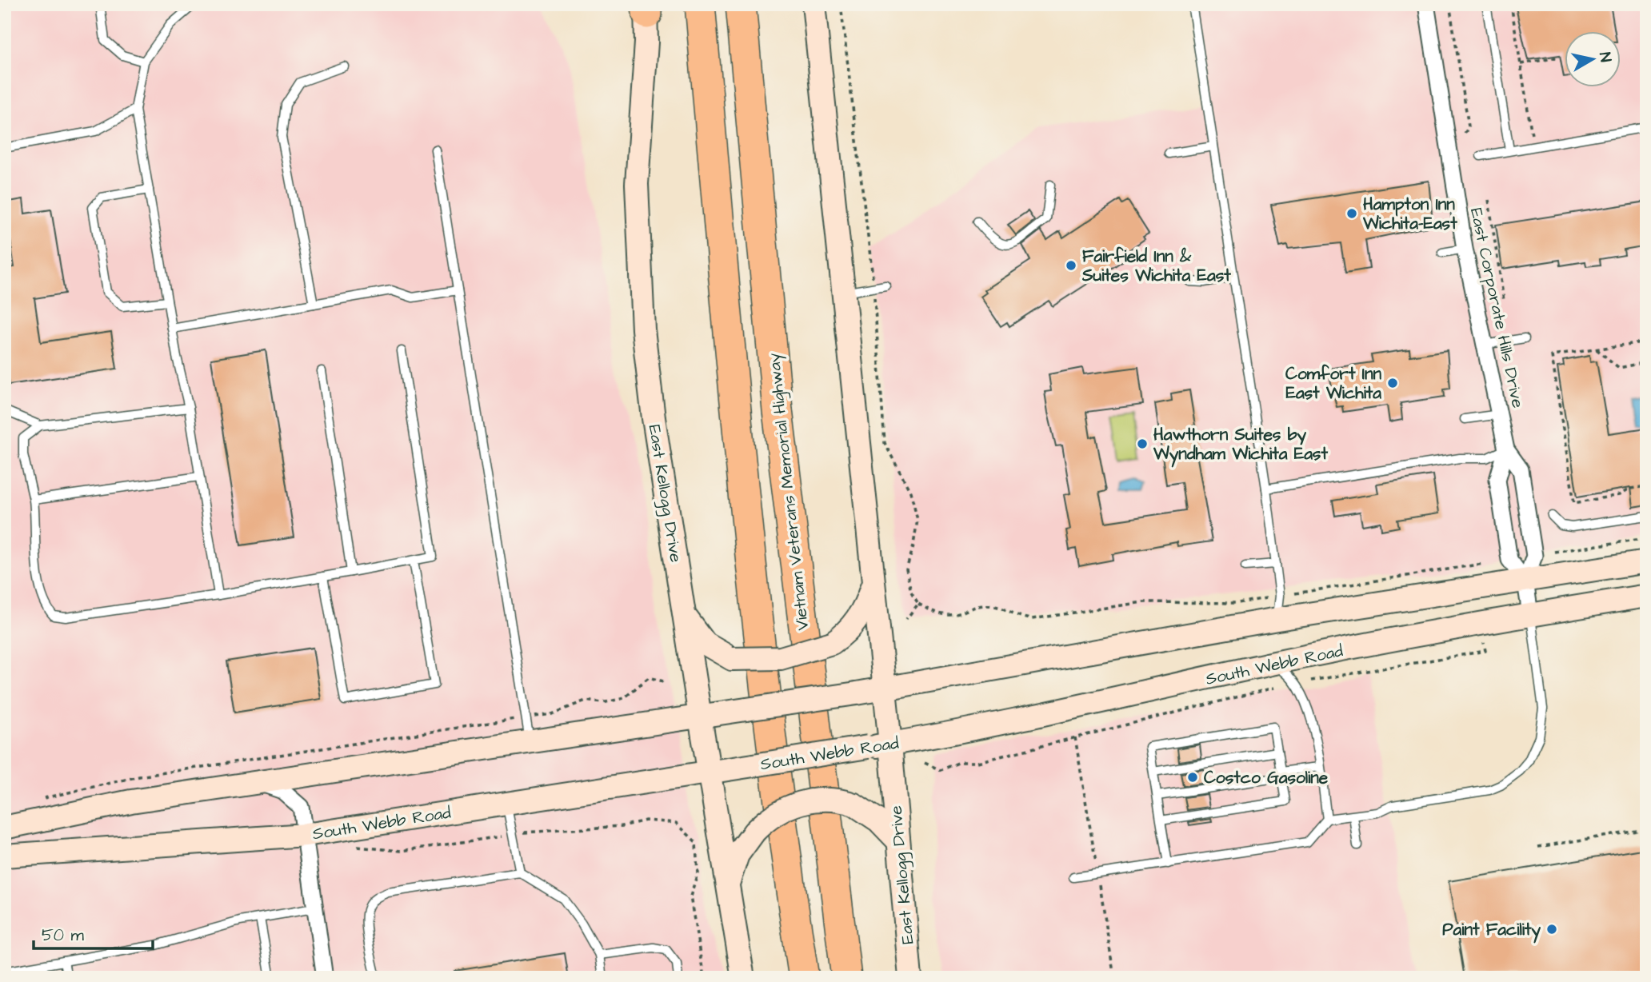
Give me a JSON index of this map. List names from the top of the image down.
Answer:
{
  "streets": {
    "highway": ["Vietnam Veterans Memorial Highway"],
    "main road": ["East Kellogg Drive", "South Webb Road"],
    "street": ["East Corporate Hills Drive"]
  },
  "crossings": [
    ["East Corporate Hills Drive", "South Webb Road"],
    ["East Kellogg Drive", "South Webb Road"]
  ],
  "places": [
    "Hampton Inn Wichita-East",
    "Fairfield Inn & Suites Wichita East",
    "Comfort Inn East Wichita",
    "Hawthorn Suites by Wyndham Wichita East",
    "Costco Gasoline",
    "Paint Facility"
  ],
  "scale_bar": "50 m",
  "north": "right"
}
